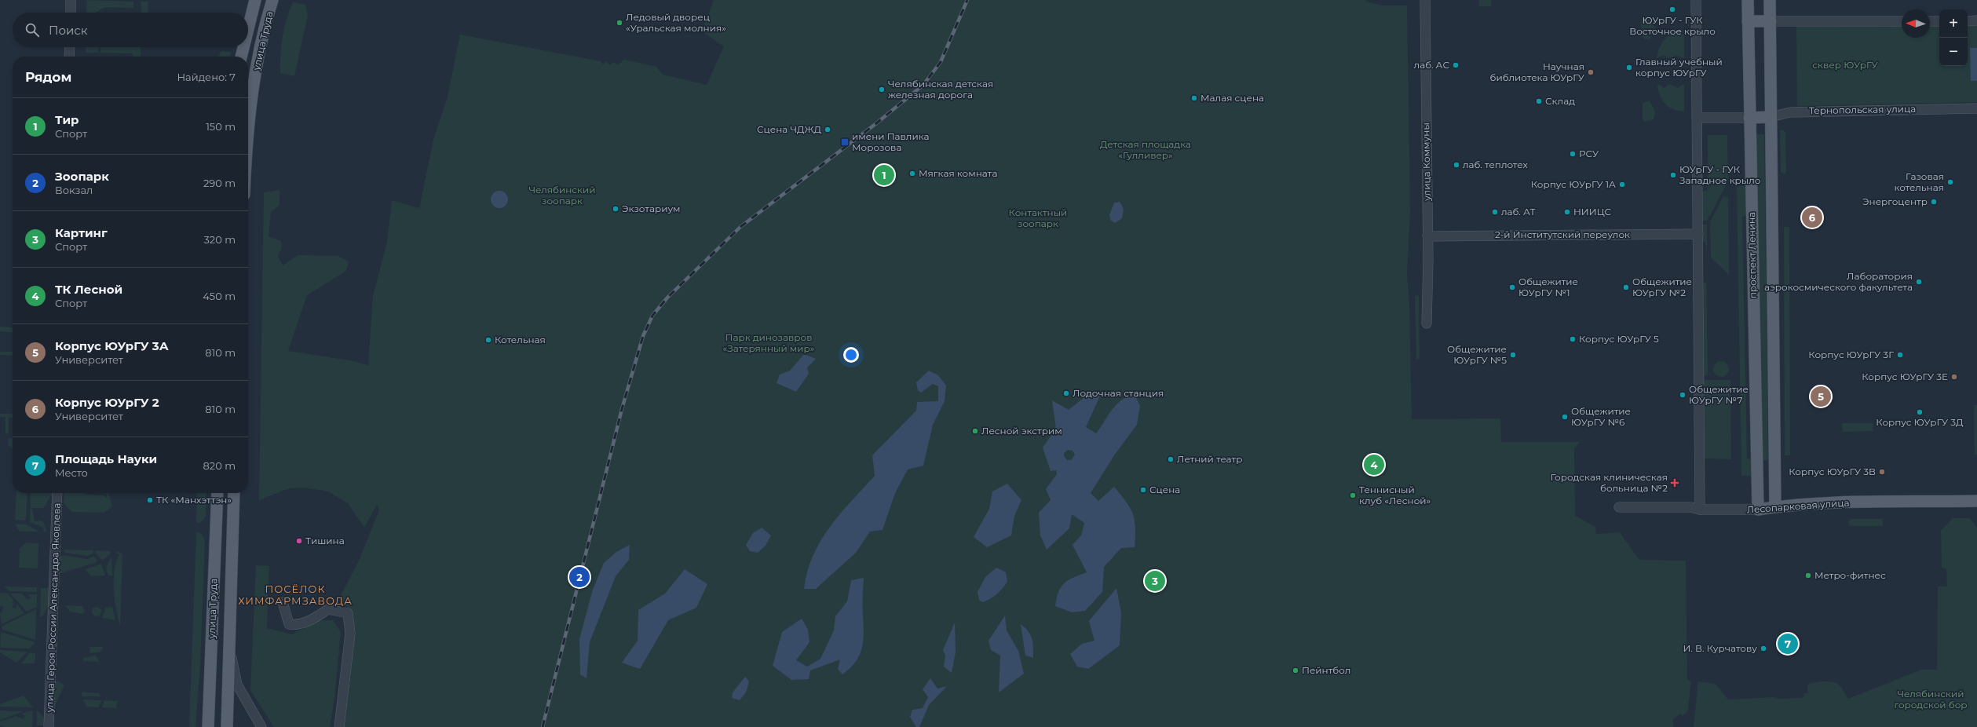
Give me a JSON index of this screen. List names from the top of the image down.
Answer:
{
  "streets": {
    "main road": [
      "улица Труда",
      "Тернопольская улица",
      "проспект Ленина",
      "Лесопарковая улица"
    ],
    "street": ["улица Коммуны", "2-й Институтский переулок", "улица Героя России Александра Яковлева"]
  },
  "crossings": [
    ["Тернопольская улица", "проспект Ленина"],
    ["улица Коммуны", "2-й Институтский переулок"],
    ["проспект Ленина", "Лесопарковая улица"]
  ],
  "districts": ["ПОСЁЛОК ХИМФАРМЗАВОДА"],
  "parks": [
    "сквер ЮУрГУ",
    "Детская площадка «Гулливер»",
    "Челябинский зоопарк",
    "Контактный зоопарк",
    "Парк динозавров «Затерянный мир»",
    "Челябинский городской бор"
  ],
  "places": {
    "other": [
      "ЮУрГУ - ГУК Восточное крыло",
      "Ледовый дворец «Уральская молния»",
      "лаб. АС",
      "Главный учебный корпус ЮУрГУ",
      "Научная библиотека ЮУрГУ",
      "Челябинская детская железная дорога",
      "Малая сцена",
      "Склад",
      "Сцена ЧДЖД",
      "РСУ",
      "лаб. теплотех",
      "Мягкая комната",
      "ЮУрГУ - ГУК Западное крыло",
      "Газовая котельная",
      "Корпус ЮУрГУ 1А",
      "Энергоцентр",
      "Экзотариум",
      "лаб. АТ",
      "НИИЦС",
      "Лаборатория аэрокосмического факультета",
      "Общежитие ЮУрГУ №1",
      "Общежитие ЮУрГУ №2",
      "Корпус ЮУрГУ 5",
      "Котельная",
      "Общежитие ЮУрГУ №5",
      "Корпус ЮУрГУ 3Г",
      "Корпус ЮУрГУ 3Е",
      "Лодочная станция",
      "Общежитие ЮУрГУ №7",
      "Корпус ЮУрГУ 3Д",
      "Общежитие ЮУрГУ №6",
      "Лесной экстрим",
      "Летний театр",
      "Корпус ЮУрГУ 3В",
      "Сцена",
      "Теннисный клуб «Лесной»",
      "ТК «Манхэттэн»",
      "Тишина",
      "Метро-фитнес",
      "И. В. Курчатову",
      "Пейнтбол"
    ],
    "transit": ["имени Павлика Морозова"],
    "health": ["Городская клиническая больница №2"]
  },
  "north": "left",
  "page": {
    "map_buttons": ["+", "−"],
    "search": "Поиск",
    "heading": ["Рядом", "Найдено: 7"],
    "list": [
      {
        "mark": "1",
        "name": "Тир",
        "note": "Спорт",
        "value": "150 m"
      },
      {
        "mark": "2",
        "name": "Зоопарк",
        "note": "Вокзал",
        "value": "290 m"
      },
      {
        "mark": "3",
        "name": "Картинг",
        "note": "Спорт",
        "value": "320 m"
      },
      {
        "mark": "4",
        "name": "ТК Лесной",
        "note": "Спорт",
        "value": "450 m"
      },
      {
        "mark": "5",
        "name": "Корпус ЮУрГУ 3А",
        "note": "Университет",
        "value": "810 m"
      },
      {
        "mark": "6",
        "name": "Корпус ЮУрГУ 2",
        "note": "Университет",
        "value": "810 m"
      },
      {
        "mark": "7",
        "name": "Площадь Науки",
        "note": "Место",
        "value": "820 m"
      }
    ],
    "pins": [
      "1",
      "6",
      "5",
      "4",
      "2",
      "3",
      "7"
    ]
  }
}
